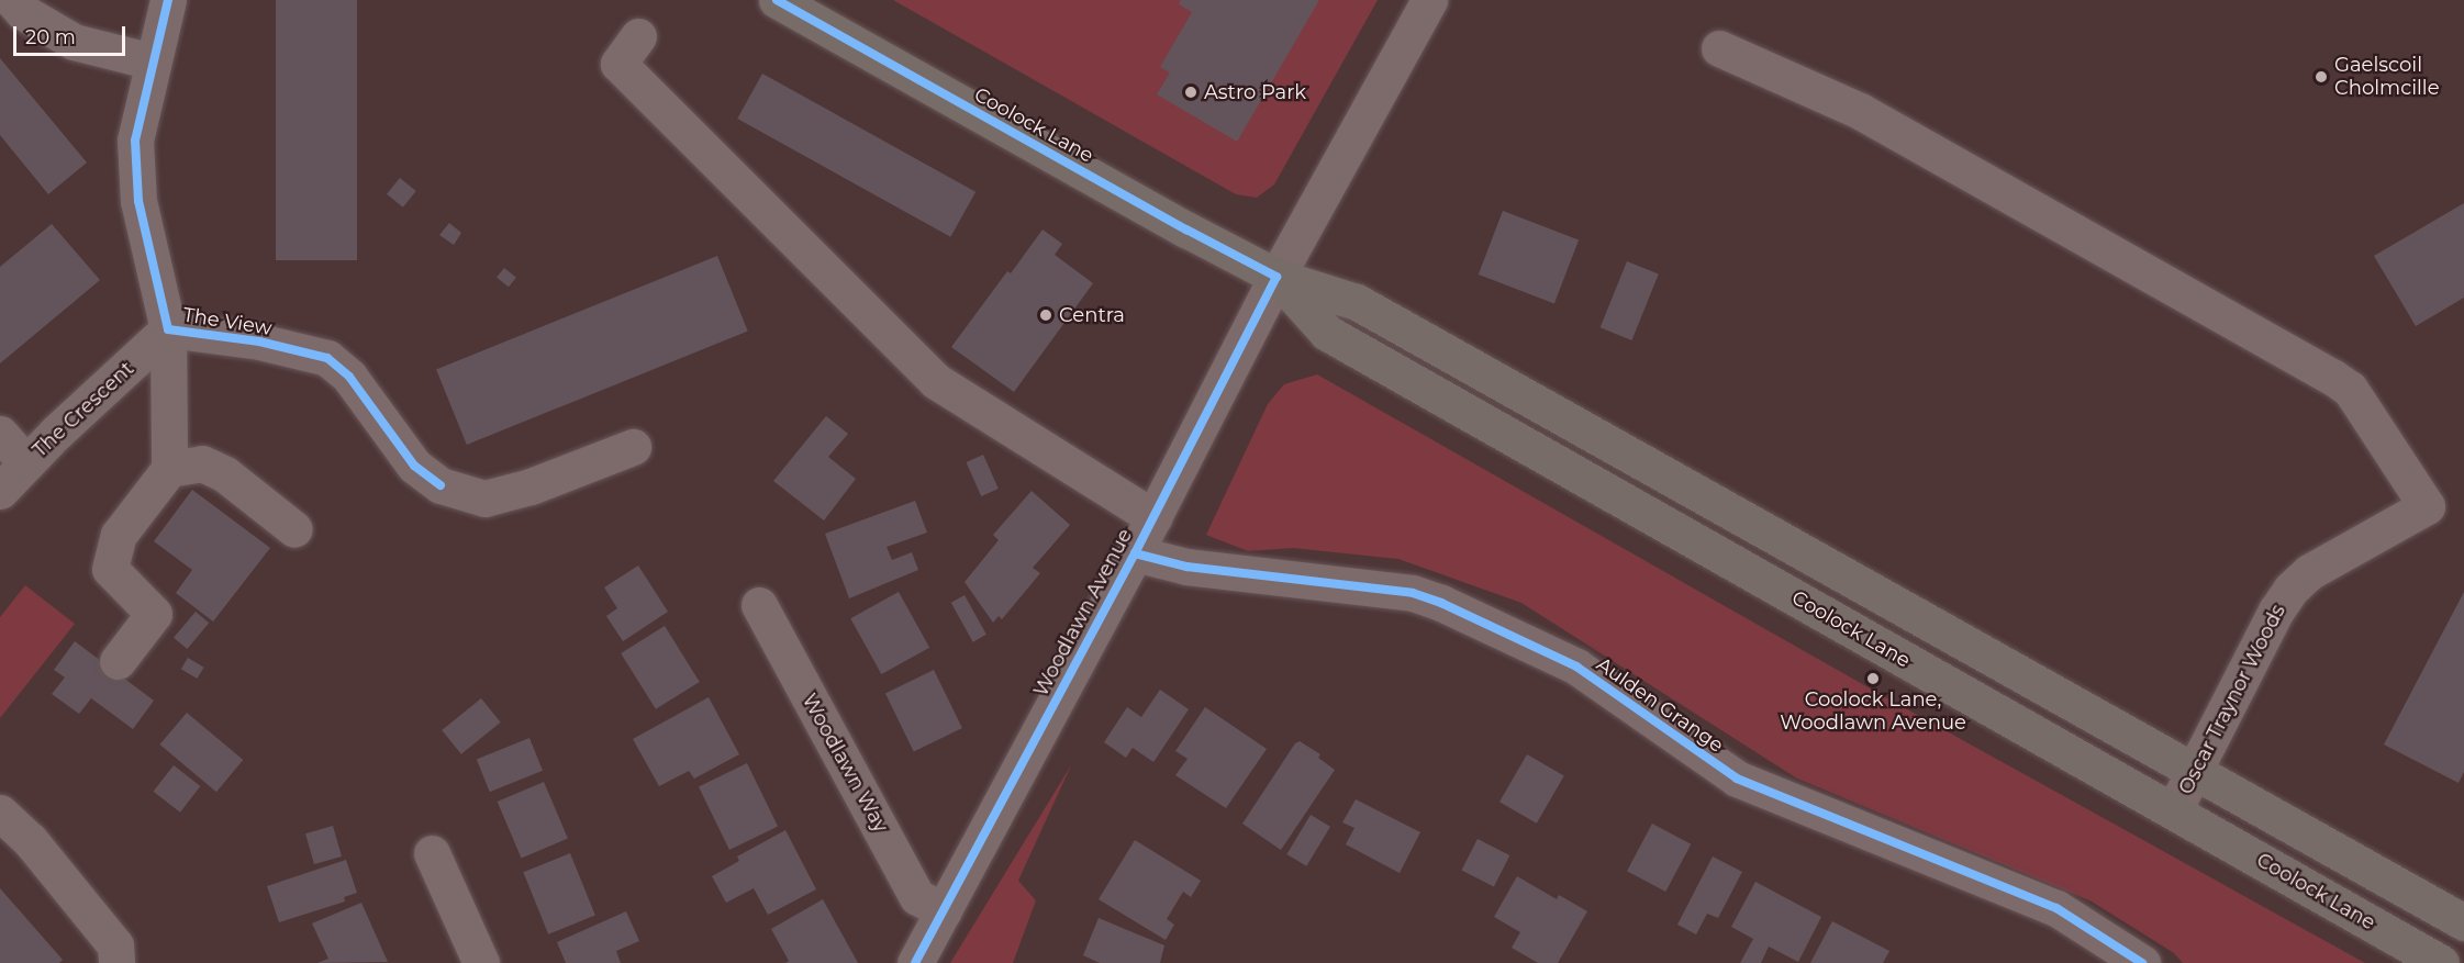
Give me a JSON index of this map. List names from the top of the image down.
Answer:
{
  "streets": {
    "main road": ["Coolock Lane"],
    "street": [
      "The View",
      "The Crescent",
      "Woodlawn Avenue",
      "Oscar Traynor Woods",
      "Aulden Grange",
      "Woodlawn Way"
    ]
  },
  "crossings": [
    ["Coolock Lane", "Woodlawn Avenue"],
    ["Coolock Lane", "Oscar Traynor Woods"],
    ["The View", "The Crescent"],
    ["Woodlawn Avenue", "Aulden Grange"],
    ["Woodlawn Avenue", "Woodlawn Way"]
  ],
  "places": [
    "Gaelscoil Cholmcille",
    "Astro Park",
    "Centra",
    "Coolock Lane, Woodlawn Avenue"
  ],
  "scale_bar": "20 m"
}
